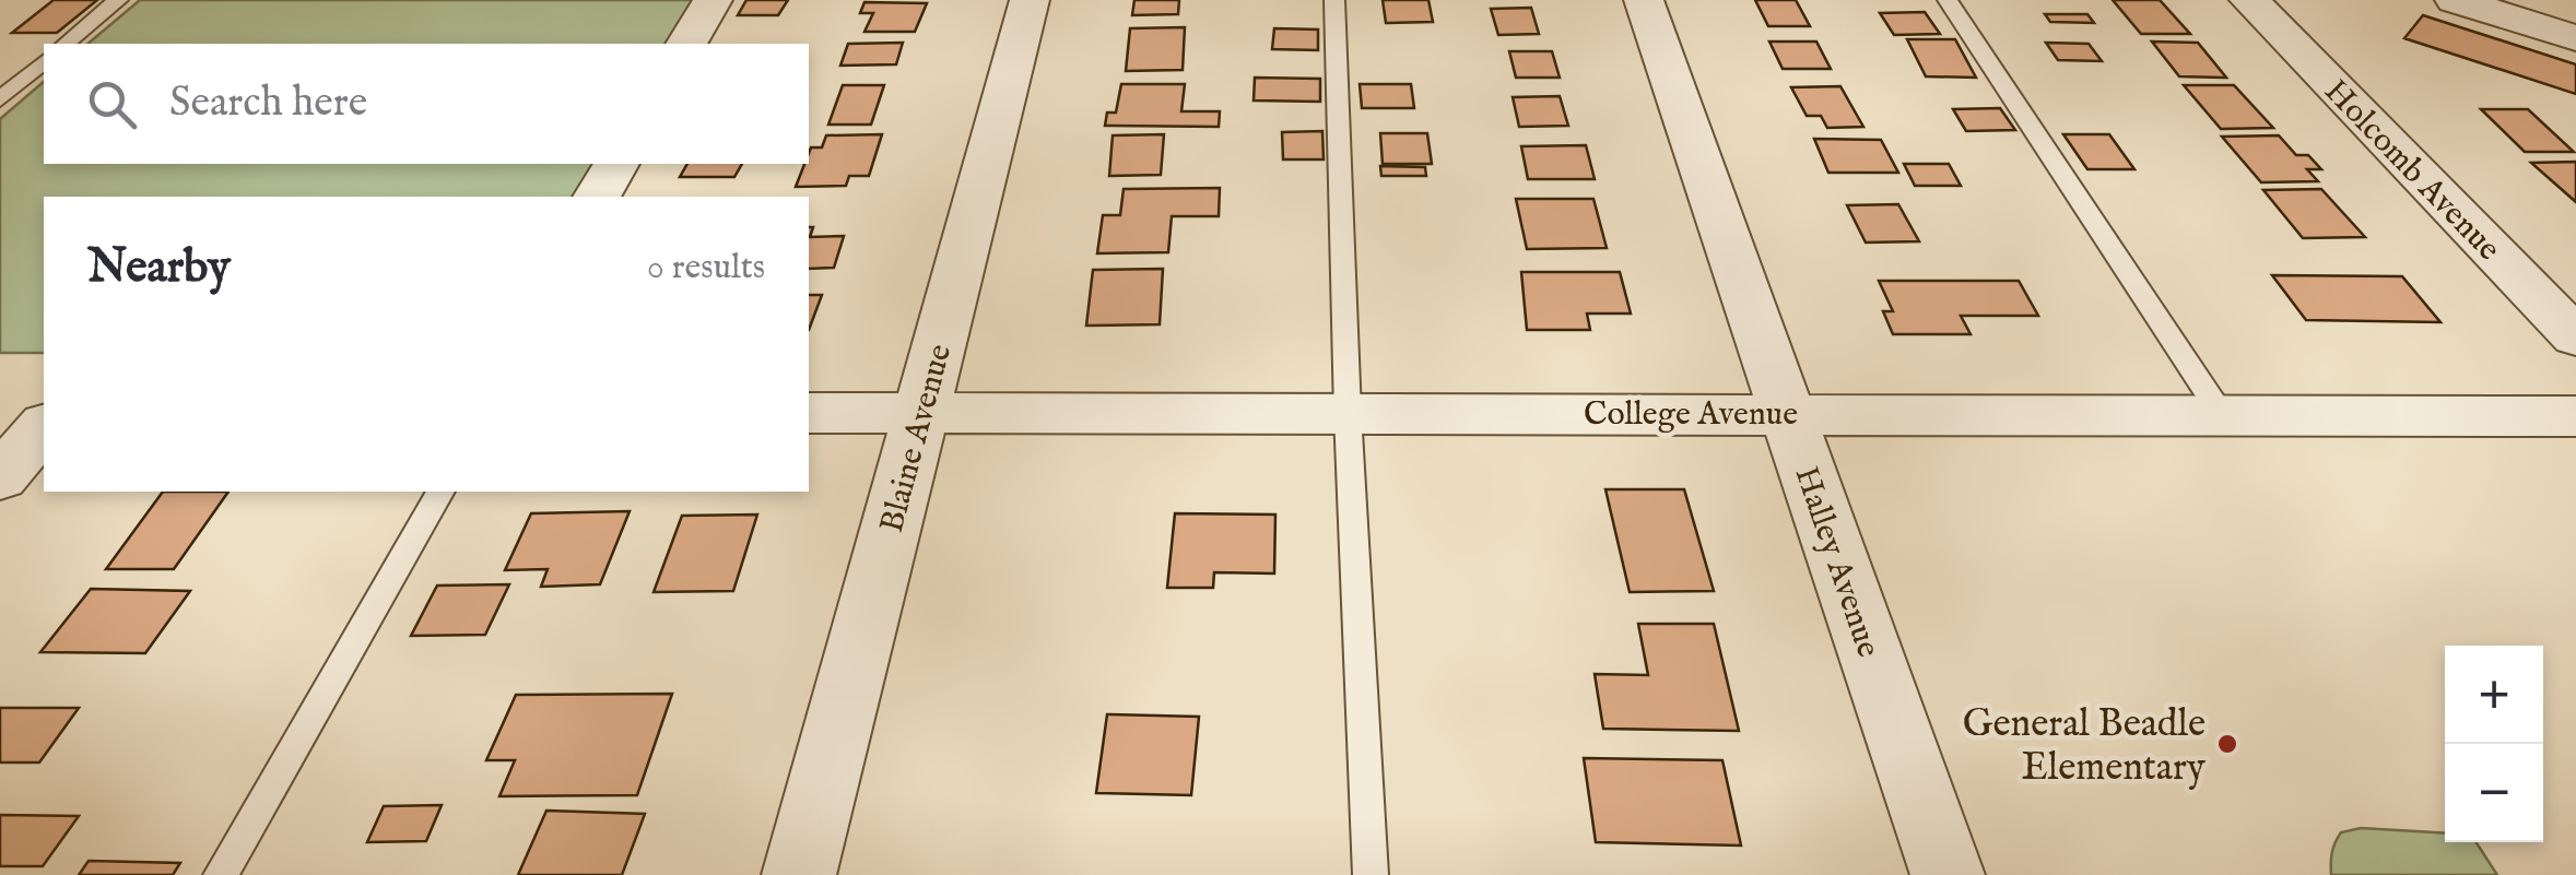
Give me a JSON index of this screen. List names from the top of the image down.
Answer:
{
  "streets": {
    "street": [
      "Holcomb Avenue",
      "College Avenue",
      "Blaine Avenue",
      "Halley Avenue"
    ]
  },
  "crossings": [
    ["College Avenue", "Blaine Avenue"],
    ["College Avenue", "Halley Avenue"]
  ],
  "places": ["General Beadle Elementary"],
  "page": {
    "search": "Search here",
    "heading": ["Nearby", "0 results"],
    "map_buttons": ["+", "−"]
  }
}
